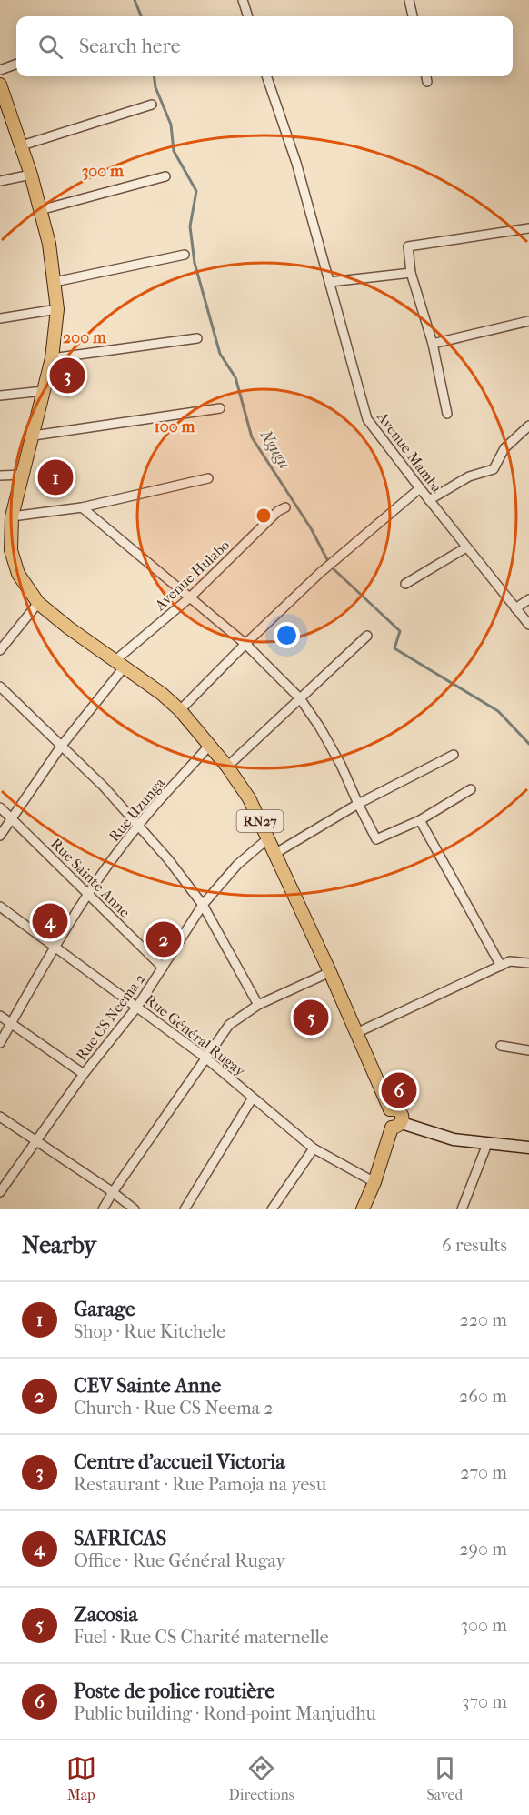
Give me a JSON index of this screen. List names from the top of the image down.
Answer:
{
  "streets": {
    "main road": ["RN27"],
    "street": [
      "Avenue Mamba",
      "Avenue Hulabo",
      "Rue Uzunga",
      "Rue Sainte Anne",
      "Rue CS Neema 2",
      "Rue Général Rugay"
    ]
  },
  "crossings": [
    ["Avenue Hulabo", "RN27"],
    ["Avenue Hulabo", "Rue Sainte Anne"],
    ["Rue Uzunga", "RN27"],
    ["Rue Uzunga", "Rue Sainte Anne"],
    ["Rue Uzunga", "Rue Général Rugay"],
    ["RN27", "Rue CS Neema 2"],
    ["RN27", "Rue Général Rugay"],
    ["Rue Sainte Anne", "Rue CS Neema 2"],
    ["Rue CS Neema 2", "Rue Général Rugay"]
  ],
  "water": ["Ngugu"],
  "page": {
    "search": "Search here",
    "pins": [
      "3",
      "1",
      "4",
      "2",
      "5",
      "6"
    ],
    "heading": ["Nearby", "6 results"],
    "list": [
      {
        "mark": "1",
        "name": "Garage",
        "note": "Shop · Rue Kitchele",
        "value": "220 m"
      },
      {
        "mark": "2",
        "name": "CEV Sainte Anne",
        "note": "Church · Rue CS Neema 2",
        "value": "260 m"
      },
      {
        "mark": "3",
        "name": "Centre d'accueil Victoria",
        "note": "Restaurant · Rue Pamoja na yesu",
        "value": "270 m"
      },
      {
        "mark": "4",
        "name": "SAFRICAS",
        "note": "Office · Rue Général Rugay",
        "value": "290 m"
      },
      {
        "mark": "5",
        "name": "Zacosia",
        "note": "Fuel · Rue CS Charité maternelle",
        "value": "300 m"
      },
      {
        "mark": "6",
        "name": "Poste de police routière",
        "note": "Public building · Rond-point Manjudhu",
        "value": "370 m"
      }
    ],
    "nav": ["Map", "Directions", "Saved"]
  },
  "rings": ["300 m", "200 m", "100 m"]
}
